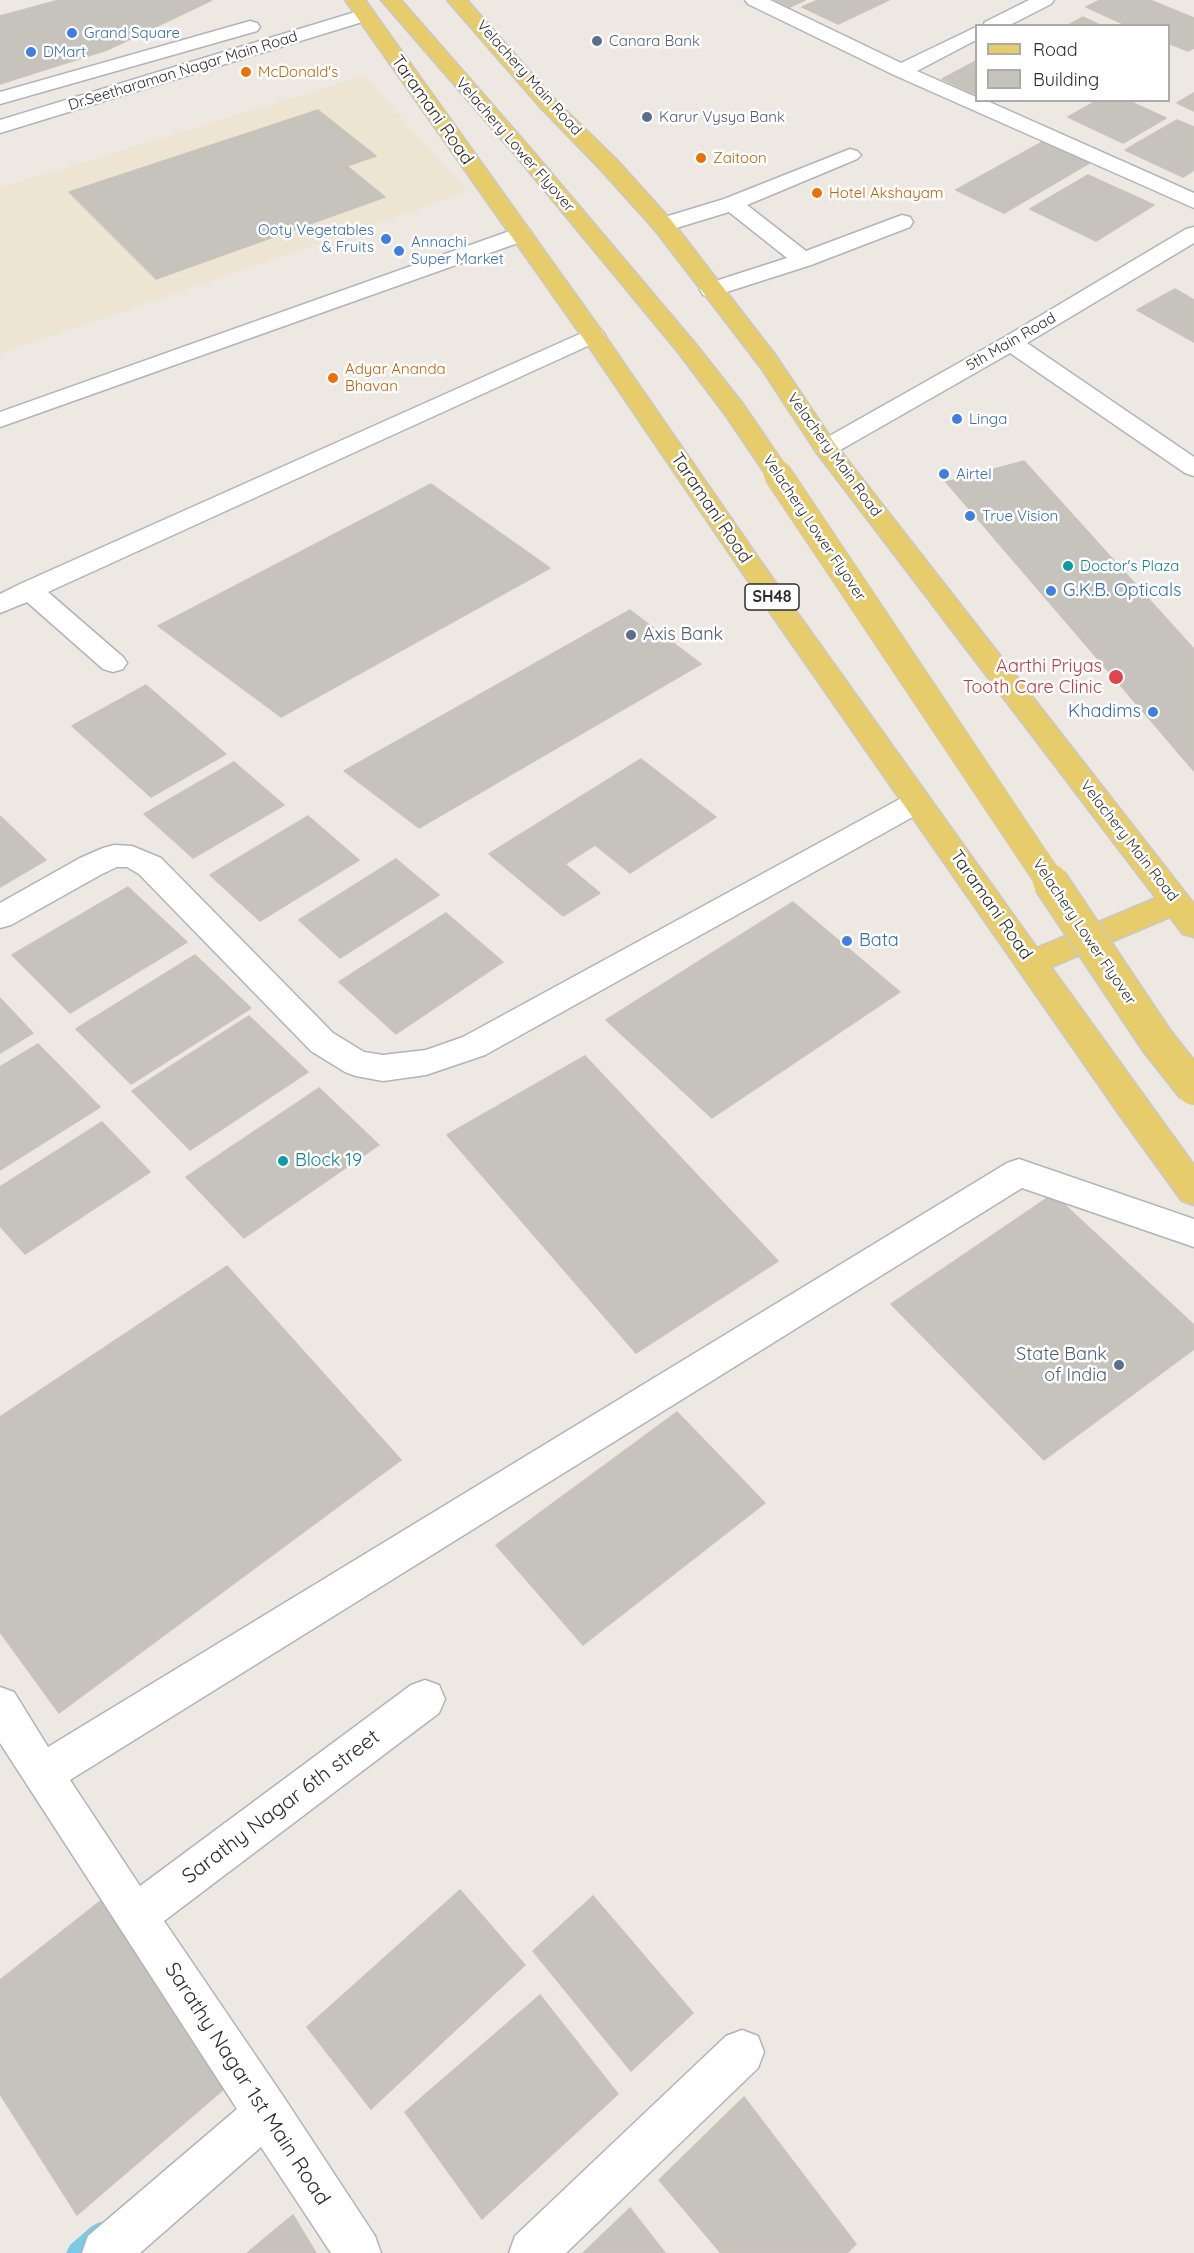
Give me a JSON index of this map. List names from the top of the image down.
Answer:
{
  "streets": {
    "main road": [
      "Velachery Main Road",
      "Taramani Road",
      "Velachery Lower Flyover",
      "SH48"
    ],
    "street": [
      "Dr.Seetharaman Nagar Main Road",
      "5th Main Road",
      "Sarathy Nagar 6th street",
      "Sarathy Nagar 1st Main Road"
    ]
  },
  "crossings": [
    ["Dr.Seetharaman Nagar Main Road", "Taramani Road"],
    ["Velachery Main Road", "5th Main Road"],
    ["Sarathy Nagar 6th street", "Sarathy Nagar 1st Main Road"]
  ],
  "places": [
    "Grand Square",
    "Canara Bank",
    "DMart",
    "McDonald's",
    "Karur Vysya Bank",
    "Zaitoon",
    "Hotel Akshayam",
    "Ooty Vegetables & Fruits",
    "Annachi Super Market",
    "Adyar Ananda Bhavan",
    "Linga",
    "Airtel",
    "True Vision",
    "Doctor's Plaza",
    "G.K.B. Opticals",
    "Axis Bank",
    "Aarthi Priyas Tooth Care Clinic",
    "Khadims",
    "Bata",
    "Block 19",
    "State Bank of India"
  ],
  "legend": ["Road", "Building"]
}
